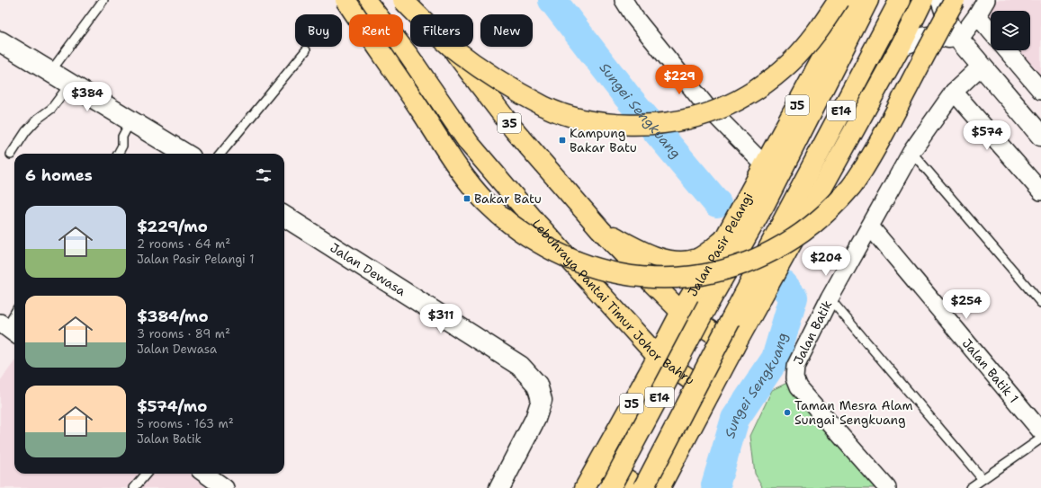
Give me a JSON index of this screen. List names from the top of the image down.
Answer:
{
  "streets": {
    "main road": [
      "J5",
      "E14",
      "35",
      "Jalan Pasir Pelangi",
      "Lebuhraya Pantai Timur Johor Bahru"
    ],
    "street": ["Jalan Dewasa", "Jalan Batik", "Jalan Batik 1"]
  },
  "crossings": [
    ["35", "Jalan Pasir Pelangi"],
    ["Jalan Pasir Pelangi", "Lebuhraya Pantai Timur Johor Bahru"],
    ["Jalan Batik", "Jalan Batik 1"]
  ],
  "water": ["Sungei Sengkuang"],
  "places": {
    "transit": ["Kampung Bakar Batu", "Bakar Batu"],
    "other": ["Taman Mesra Alam Sungai Sengkuang"]
  },
  "page": {
    "chip": [
      "Buy",
      "Rent",
      "Filters",
      "New"
    ],
    "price": [
      "$229",
      "$384",
      "$574",
      "$204",
      "$254",
      "$311"
    ],
    "heading": "6 homes",
    "list": [
      {
        "name": "$229/mo",
        "note": "2 rooms · 64 m² · Jalan Pasir Pelangi 1"
      },
      {
        "name": "$384/mo",
        "note": "3 rooms · 89 m² · Jalan Dewasa"
      },
      {
        "name": "$574/mo",
        "note": "5 rooms · 163 m² · Jalan Batik"
      }
    ]
  }
}
